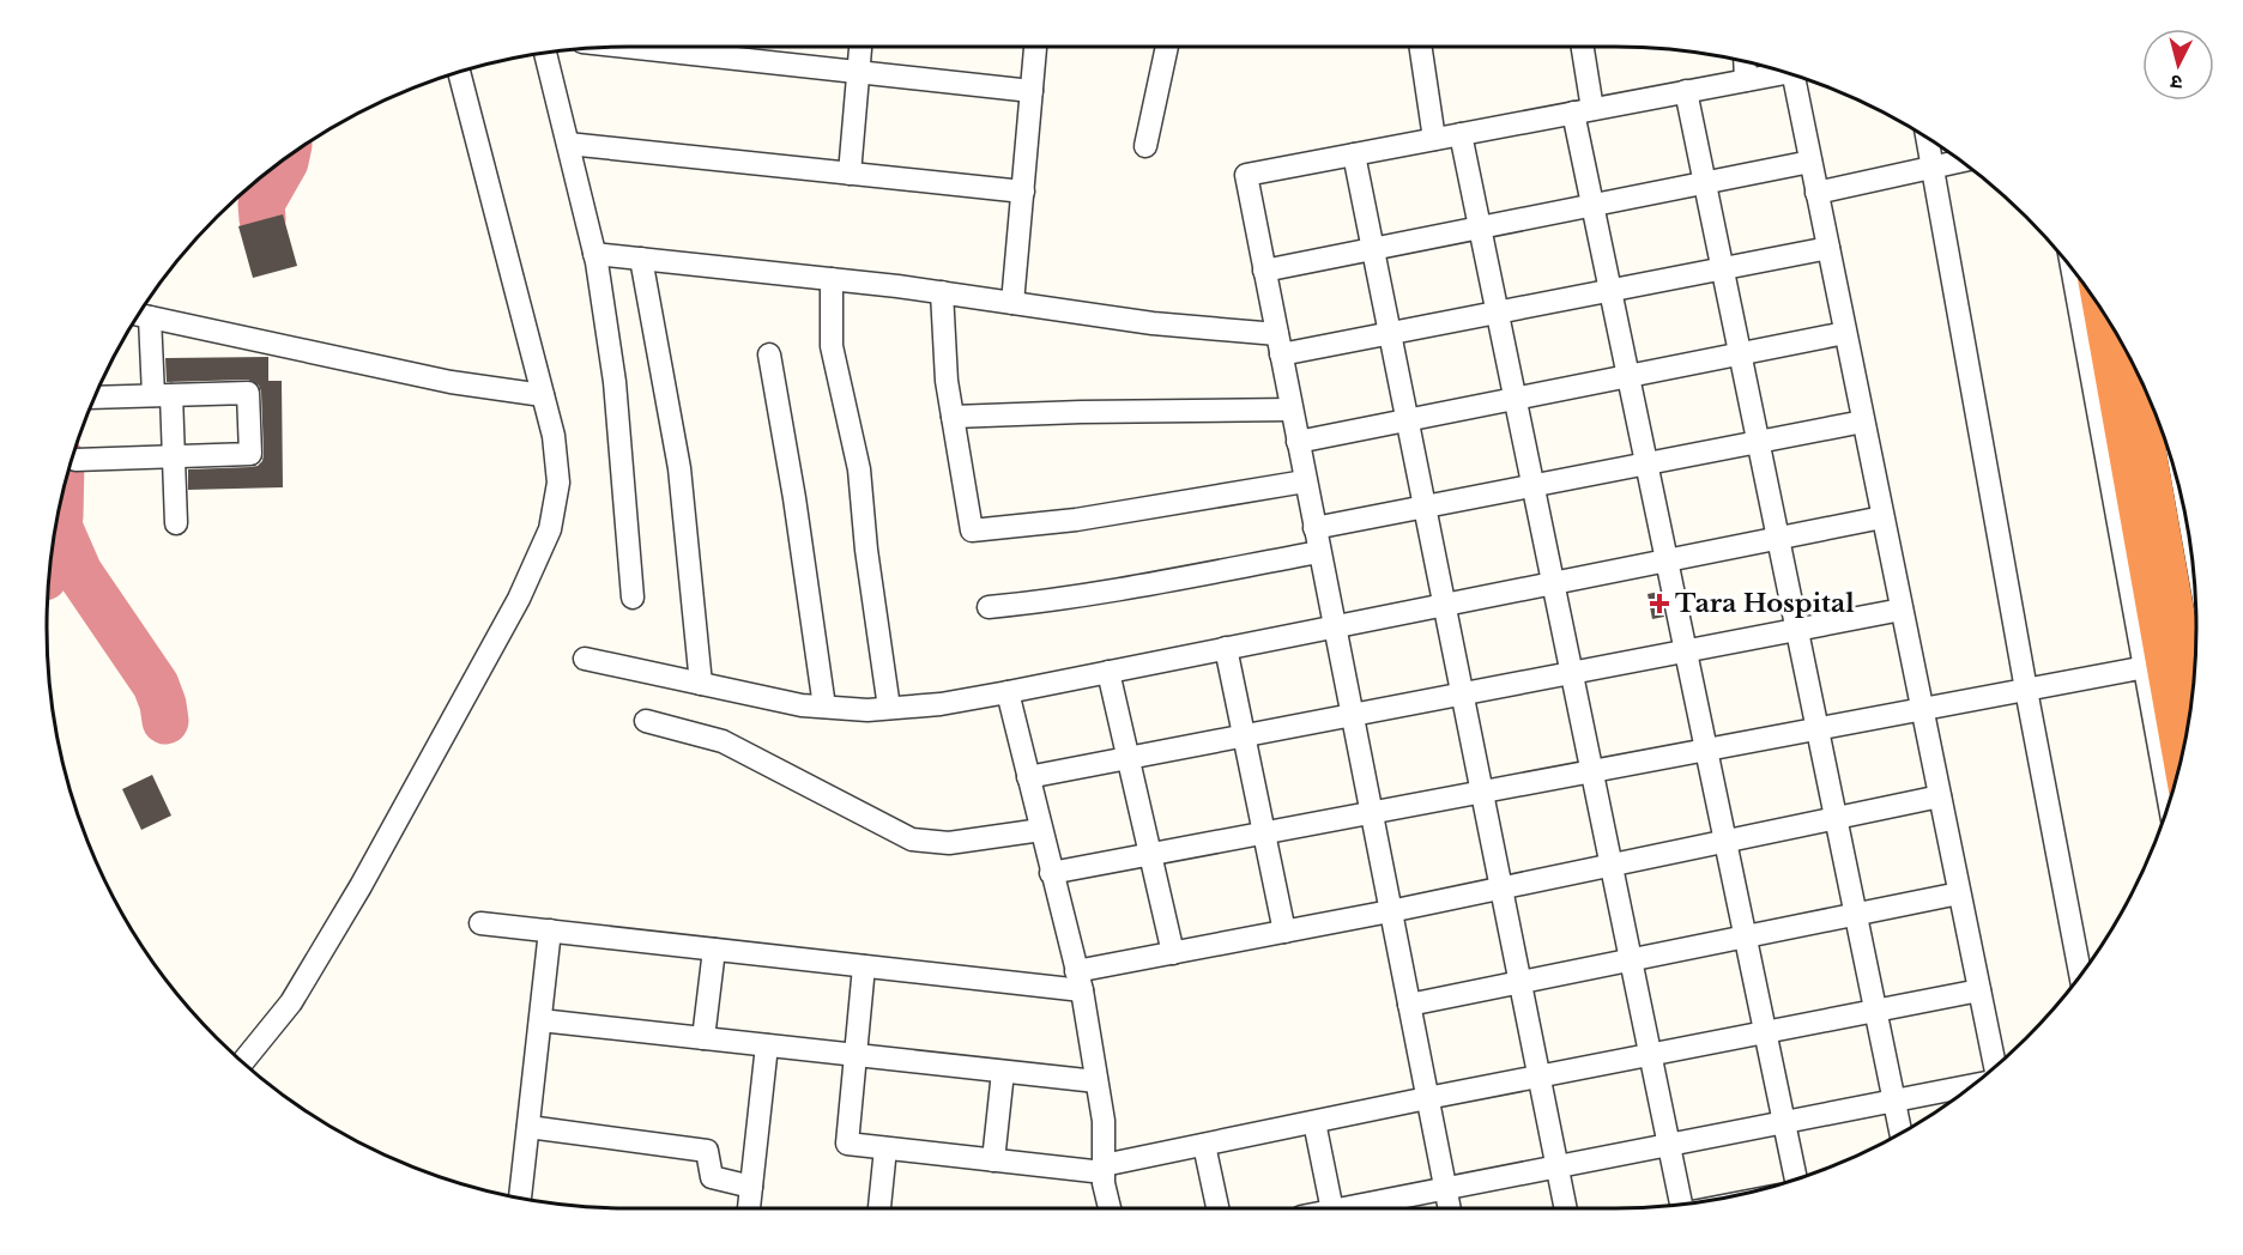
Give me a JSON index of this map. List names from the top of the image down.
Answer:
{
  "places": {
    "health": ["Tara Hospital"]
  },
  "north": "bottom"
}
